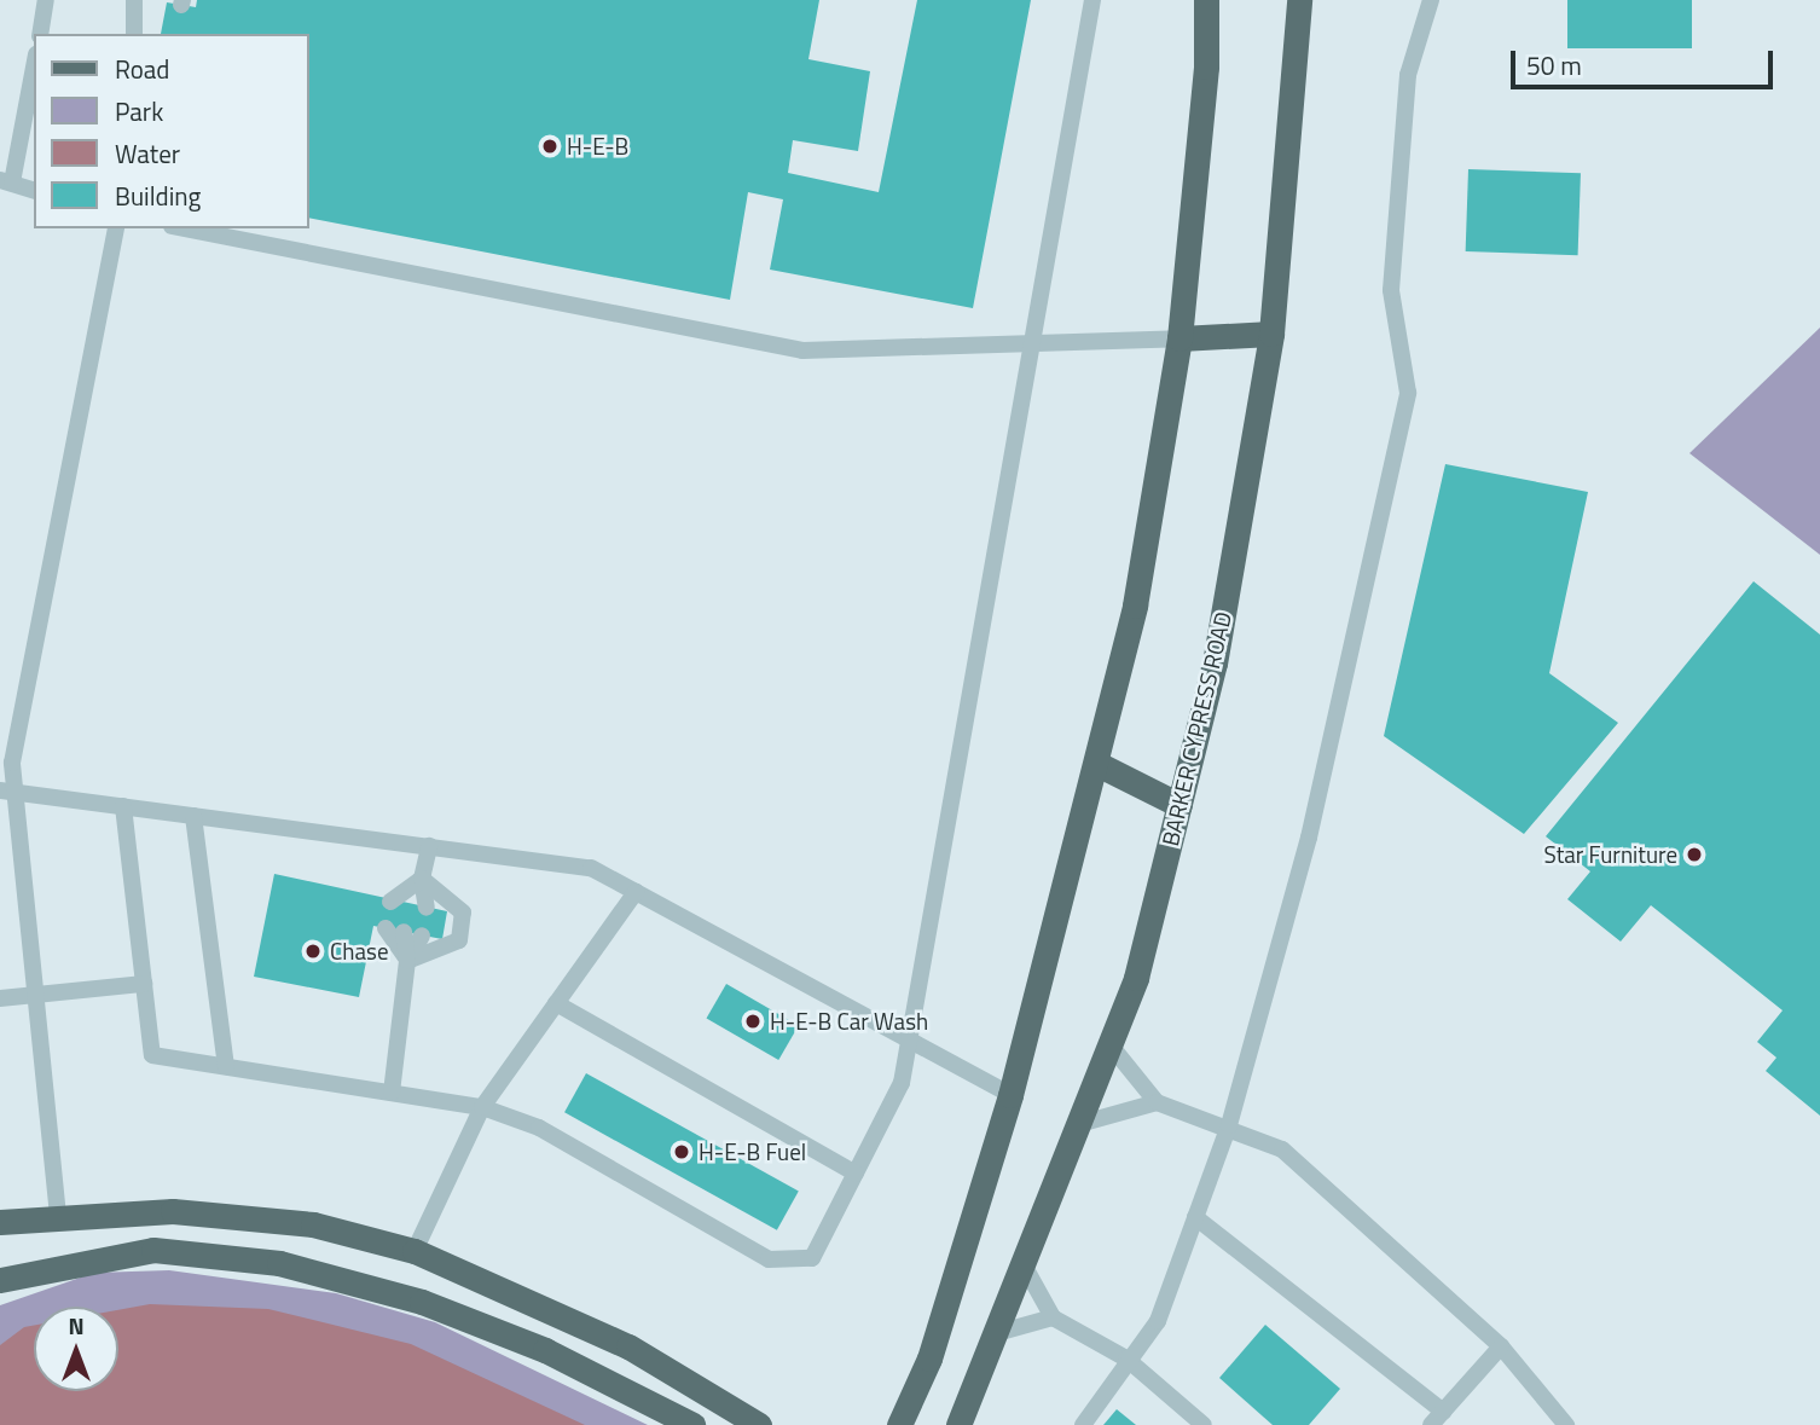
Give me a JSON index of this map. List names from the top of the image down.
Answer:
{
  "streets": {
    "main road": ["BARKER CYPRESS ROAD"]
  },
  "places": [
    "H-E-B",
    "Star Furniture",
    "Chase",
    "H-E-B Car Wash",
    "H-E-B Fuel"
  ],
  "legend": [
    "Road",
    "Park",
    "Water",
    "Building"
  ],
  "scale_bar": "50 m",
  "north": "top"
}
